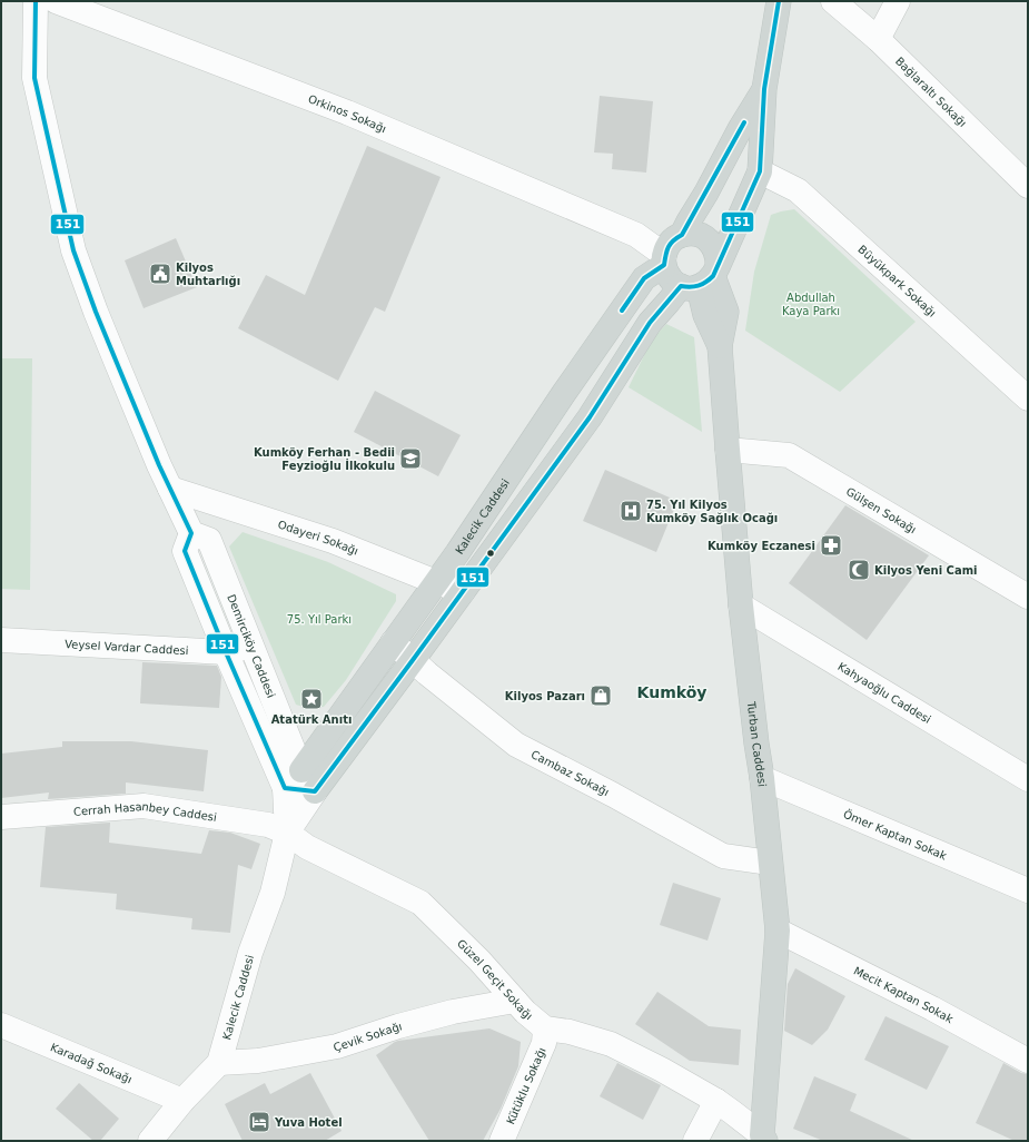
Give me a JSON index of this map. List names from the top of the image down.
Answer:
{
  "streets": {
    "main road": ["Kalecik Caddesi", "Turban Caddesi"],
    "street": [
      "Bağlaraltı Sokağı",
      "Orkinos Sokağı",
      "Büyükpark Sokağı",
      "Gülşen Sokağı",
      "Odayeri Sokağı",
      "Veysel Vardar Caddesi",
      "Demirciköy Caddesi",
      "Kahyaoğlu Caddesi",
      "Cambaz Sokağı",
      "Cerrah Hasanbey Caddesi",
      "Ömer Kaptan Sokak",
      "Güzel Geçit Sokağı",
      "Mecit Kaptan Sokak",
      "Çevik Sokağı",
      "Karadağ Sokağı",
      "Kütüklu Sokağı"
    ]
  },
  "crossings": [
    ["Orkinos Sokağı", "Kalecik Caddesi"],
    ["Orkinos Sokağı", "Turban Caddesi"],
    ["Büyükpark Sokağı", "Kalecik Caddesi"],
    ["Gülşen Sokağı", "Turban Caddesi"],
    ["Kalecik Caddesi", "Odayeri Sokağı"],
    ["Kalecik Caddesi", "Demirciköy Caddesi"],
    ["Kalecik Caddesi", "Turban Caddesi"],
    ["Kalecik Caddesi", "Cambaz Sokağı"],
    ["Kalecik Caddesi", "Cerrah Hasanbey Caddesi"],
    ["Kalecik Caddesi", "Güzel Geçit Sokağı"],
    ["Kalecik Caddesi", "Çevik Sokağı"],
    ["Kalecik Caddesi", "Karadağ Sokağı"],
    ["Veysel Vardar Caddesi", "Demirciköy Caddesi"],
    ["Kahyaoğlu Caddesi", "Turban Caddesi"],
    ["Turban Caddesi", "Cambaz Sokağı"],
    ["Turban Caddesi", "Ömer Kaptan Sokak"],
    ["Turban Caddesi", "Mecit Kaptan Sokak"],
    ["Cerrah Hasanbey Caddesi", "Güzel Geçit Sokağı"],
    ["Güzel Geçit Sokağı", "Çevik Sokağı"],
    ["Güzel Geçit Sokağı", "Kütüklu Sokağı"]
  ],
  "districts": ["Kumköy"],
  "parks": ["Abdullah Kaya Parkı", "75. Yıl Parkı"],
  "places": {
    "public building": ["Kilyos Muhtarlığı"],
    "school or university": ["Kumköy Ferhan - Bedii Feyzioğlu İlkokulu"],
    "hospital": ["75. Yıl Kilyos Kumköy Sağlık Ocağı"],
    "pharmacy": ["Kumköy Eczanesi"],
    "mosque": ["Kilyos Yeni Cami"],
    "shop": ["Kilyos Pazarı"],
    "place": ["Atatürk Anıtı"],
    "hotel": ["Yuva Hotel"]
  },
  "lines": ["transit line 151"]
}
